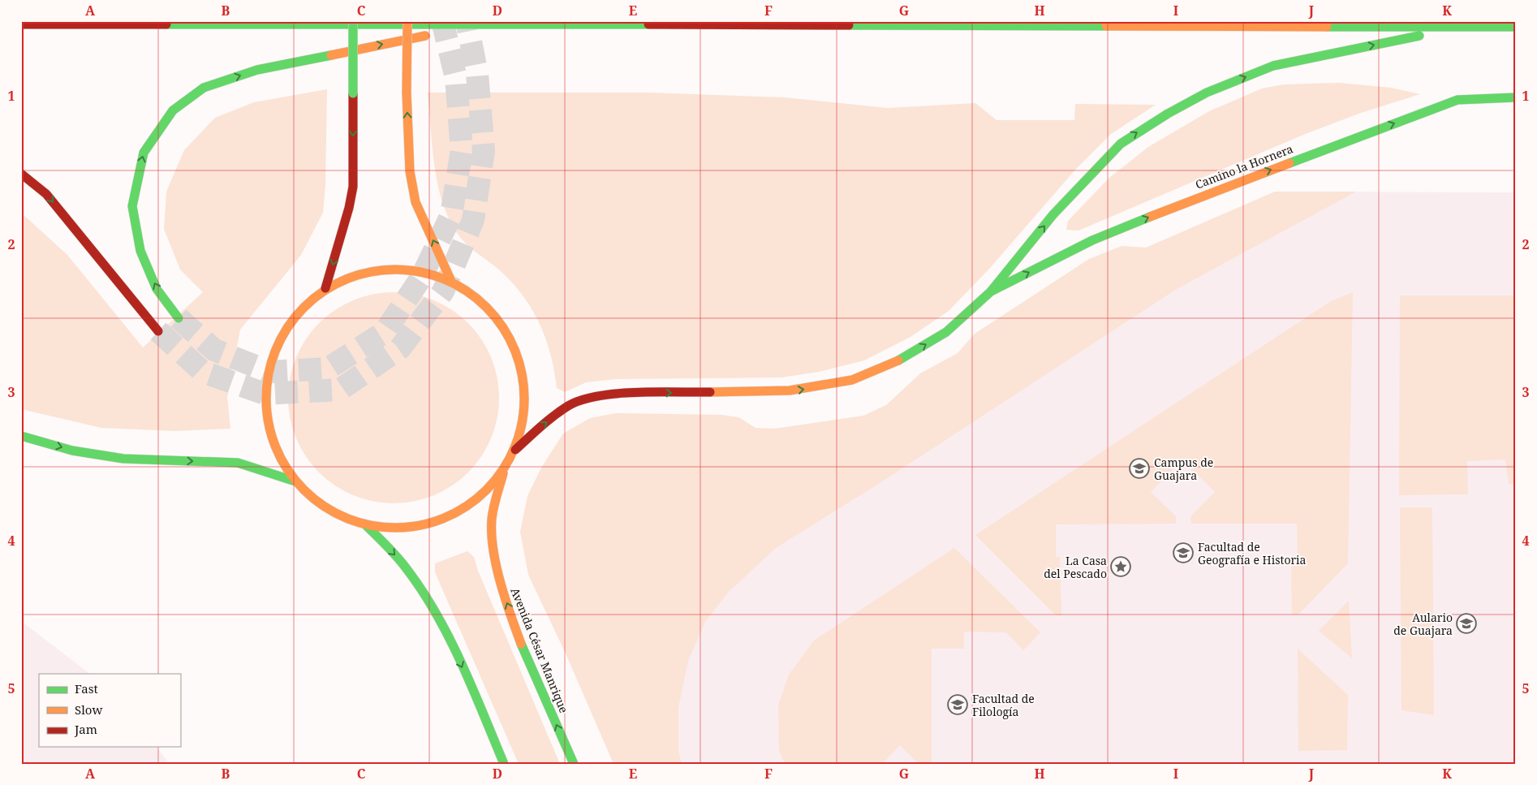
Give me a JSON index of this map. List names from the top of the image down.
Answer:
{
  "streets": {
    "main road": ["Camino la Hornera", "Avenida César Manrique"]
  },
  "places": {
    "school or university": [
      "Campus de Guajara",
      "Facultad de Geografía e Historia",
      "Aulario de Guajara",
      "Facultad de Filología"
    ],
    "place": ["La Casa del Pescado"]
  },
  "legend": ["Fast", "Slow", "Jam"],
  "grid": {
    "columns": [
      "A",
      "B",
      "C",
      "D",
      "E",
      "F",
      "G",
      "H",
      "I",
      "J",
      "K"
    ],
    "rows": [
      "1",
      "2",
      "3",
      "4",
      "5"
    ]
  }
}
